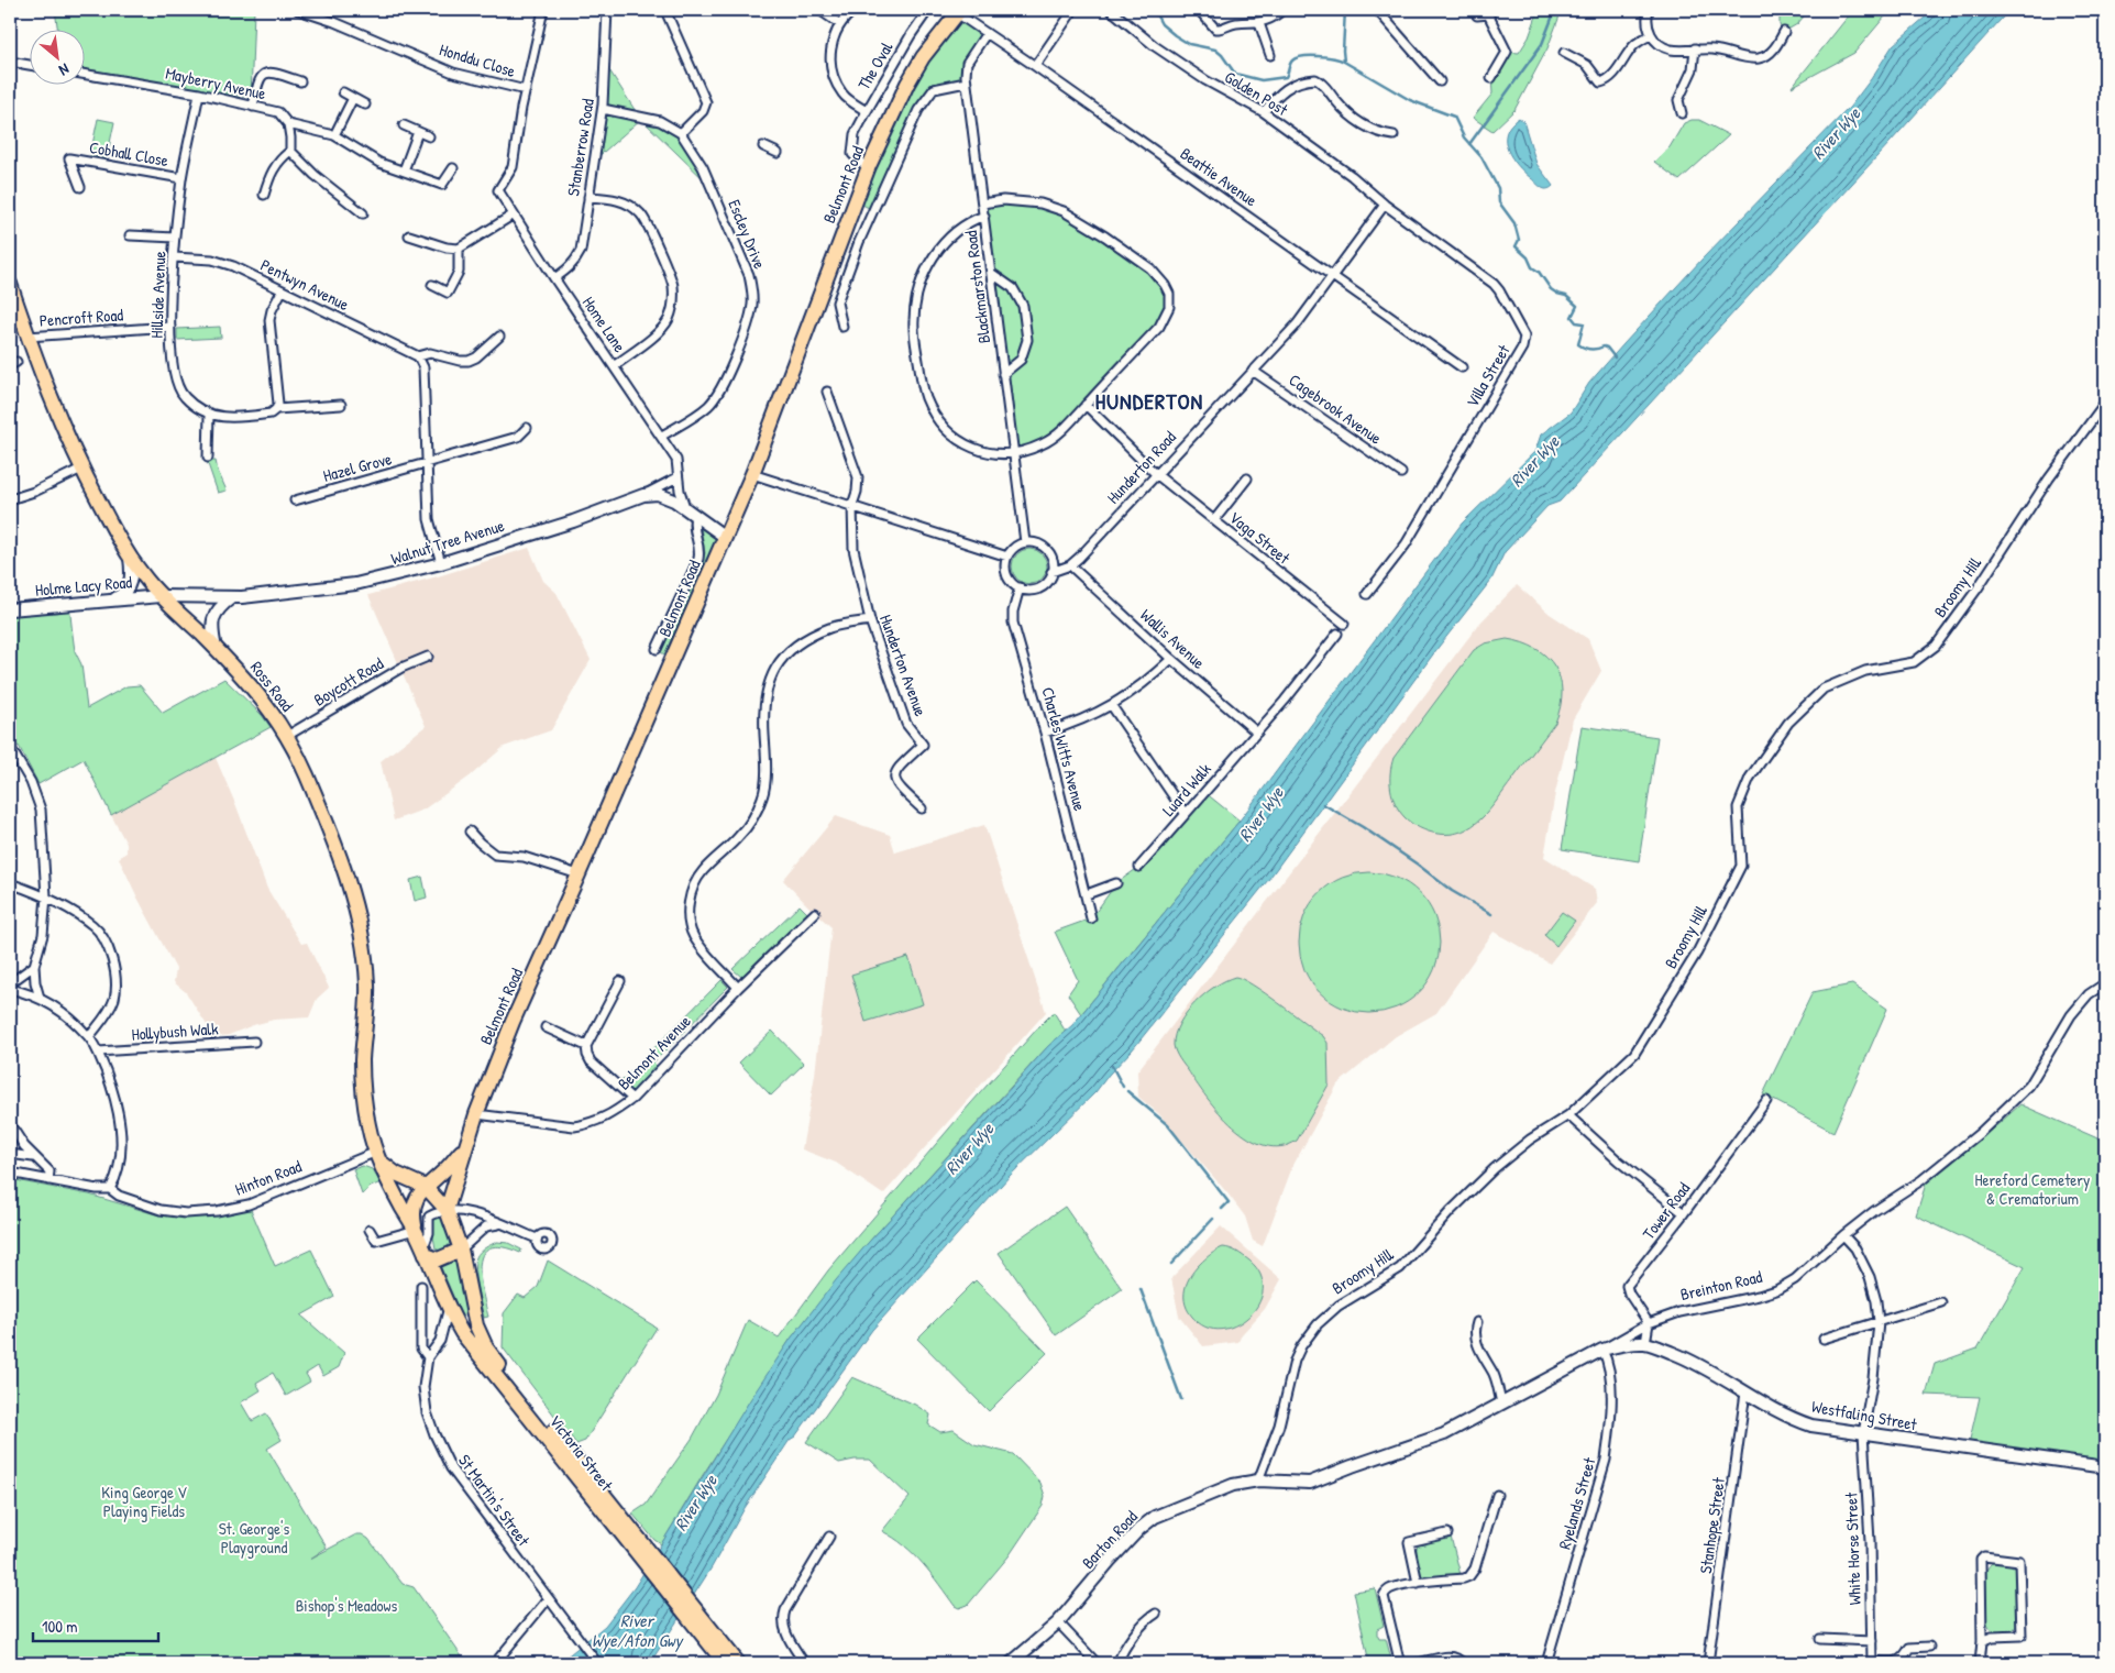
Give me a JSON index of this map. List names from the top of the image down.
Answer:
{
  "streets": {
    "highway": ["Belmont Road", "Ross Road", "Victoria Street"],
    "street": [
      "Honddu Close",
      "The Oval",
      "Mayberry Avenue",
      "Golden Post",
      "Stanberrow Road",
      "Cobhall Close",
      "Beattie Avenue",
      "Escley Drive",
      "Pentwyn Avenue",
      "Blackmarston Road",
      "Hillside Avenue",
      "Pencroft Road",
      "Home Lane",
      "Villa Street",
      "Cagebrook Avenue",
      "Hazel Grove",
      "Hunderton Road",
      "Vaga Street",
      "Walnut Tree Avenue",
      "Holme Lacy Road",
      "Broomy Hill",
      "Wallis Avenue",
      "Hunderton Avenue",
      "Boycott Road",
      "Charles Witts Avenue",
      "Luard Walk",
      "Hollybush Walk",
      "Belmont Avenue",
      "Hinton Road",
      "Tower Road",
      "Breinton Road",
      "Westfaling Street",
      "St Martin's Street",
      "Ryelands Street",
      "Stanhope Street",
      "Barton Road",
      "White Horse Street"
    ]
  },
  "crossings": [
    ["Honddu Close", "Home Lane"],
    ["The Oval", "Belmont Road"],
    ["Mayberry Avenue", "Hillside Avenue"],
    ["Golden Post", "Villa Street"],
    ["Golden Post", "Hunderton Road"],
    ["Stanberrow Road", "Escley Drive"],
    ["Stanberrow Road", "Home Lane"],
    ["Cobhall Close", "Hillside Avenue"],
    ["Beattie Avenue", "Belmont Road"],
    ["Beattie Avenue", "Blackmarston Road"],
    ["Beattie Avenue", "Hunderton Road"],
    ["Belmont Road", "Walnut Tree Avenue"],
    ["Belmont Road", "Belmont Avenue"],
    ["Belmont Road", "Victoria Street"],
    ["Escley Drive", "Home Lane"],
    ["Pentwyn Avenue", "Hillside Avenue"],
    ["Blackmarston Road", "Hunderton Road"],
    ["Blackmarston Road", "Charles Witts Avenue"],
    ["Hillside Avenue", "Pencroft Road"],
    ["Pencroft Road", "Ross Road"],
    ["Home Lane", "Walnut Tree Avenue"],
    ["Villa Street", "Hunderton Road"],
    ["Cagebrook Avenue", "Hunderton Road"],
    ["Hunderton Road", "Vaga Street"],
    ["Hunderton Road", "Wallis Avenue"],
    ["Hunderton Road", "Charles Witts Avenue"],
    ["Walnut Tree Avenue", "Holme Lacy Road"],
    ["Walnut Tree Avenue", "Ross Road"],
    ["Holme Lacy Road", "Ross Road"],
    ["Broomy Hill", "Breinton Road"],
    ["Broomy Hill", "Barton Road"],
    ["Wallis Avenue", "Luard Walk"],
    ["Boycott Road", "Ross Road"],
    ["Ross Road", "Hinton Road"],
    ["Ross Road", "Victoria Street"],
    ["Tower Road", "Breinton Road"],
    ["Breinton Road", "Westfaling Street"],
    ["Breinton Road", "Ryelands Street"],
    ["Breinton Road", "Barton Road"],
    ["Breinton Road", "White Horse Street"],
    ["Westfaling Street", "Ryelands Street"],
    ["Westfaling Street", "Stanhope Street"],
    ["Westfaling Street", "White Horse Street"],
    ["Victoria Street", "St Martin's Street"]
  ],
  "districts": ["HUNDERTON"],
  "water": ["River Wye", "River Wye/Afon Gwy"],
  "parks": [
    "Hereford Cemetery & Crematorium",
    "King George V Playing Fields",
    "St. George's Playground",
    "Bishop's Meadows"
  ],
  "scale_bar": "100 m",
  "north": "bottom right"
}
